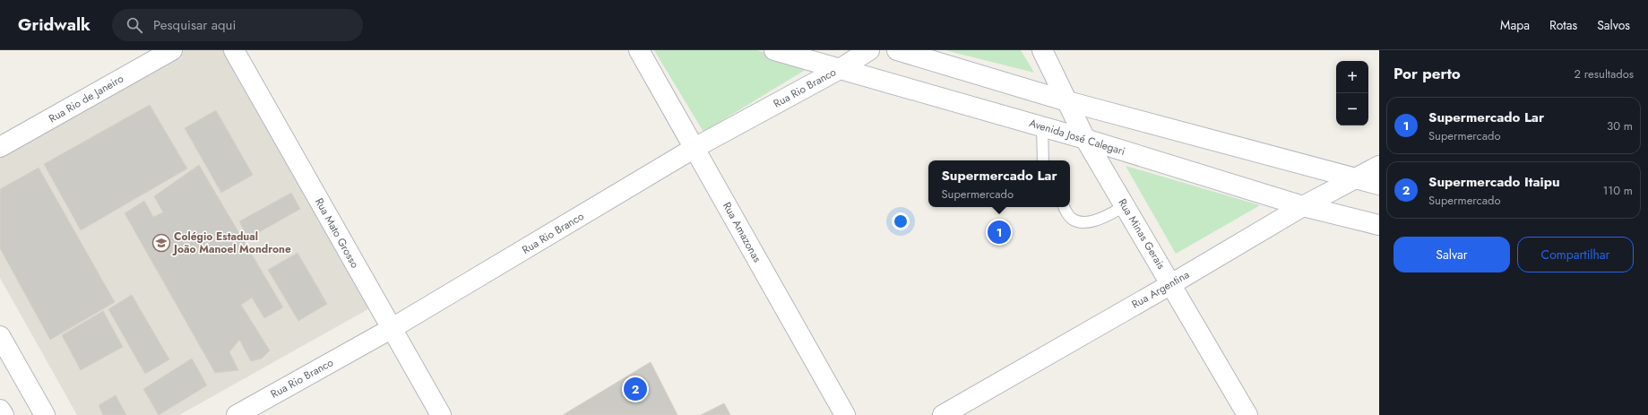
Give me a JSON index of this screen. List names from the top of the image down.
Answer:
{
  "streets": {
    "street": [
      "Rua Rio Branco",
      "Rua Rio de Janeiro",
      "Avenida José Calegari",
      "Rua Amazonas",
      "Rua Mato Grosso",
      "Rua Minas Gerais",
      "Rua Argentina"
    ]
  },
  "crossings": [
    ["Rua Rio Branco", "Avenida José Calegari"],
    ["Rua Rio Branco", "Rua Amazonas"],
    ["Rua Rio Branco", "Rua Mato Grosso"],
    ["Avenida José Calegari", "Rua Minas Gerais"],
    ["Avenida José Calegari", "Rua Argentina"],
    ["Rua Minas Gerais", "Rua Argentina"]
  ],
  "places": {
    "school or university": ["Colégio Estadual João Manoel Mondrone"]
  },
  "page": {
    "header": "Gridwalk",
    "search": "Pesquisar aqui",
    "nav": ["Mapa", "Rotas", "Salvos"],
    "heading": ["Por perto", "2 resultados"],
    "map_buttons": ["+", "−"],
    "list": [
      {
        "mark": "1",
        "name": "Supermercado Lar",
        "note": "Supermercado",
        "value": "30 m"
      },
      {
        "mark": "2",
        "name": "Supermercado Itaipu",
        "note": "Supermercado",
        "value": "110 m"
      }
    ],
    "popup": ["Supermercado Lar", "Supermercado"],
    "pins": ["1", "2"],
    "buttons": ["Salvar", "Compartilhar"]
  }
}
